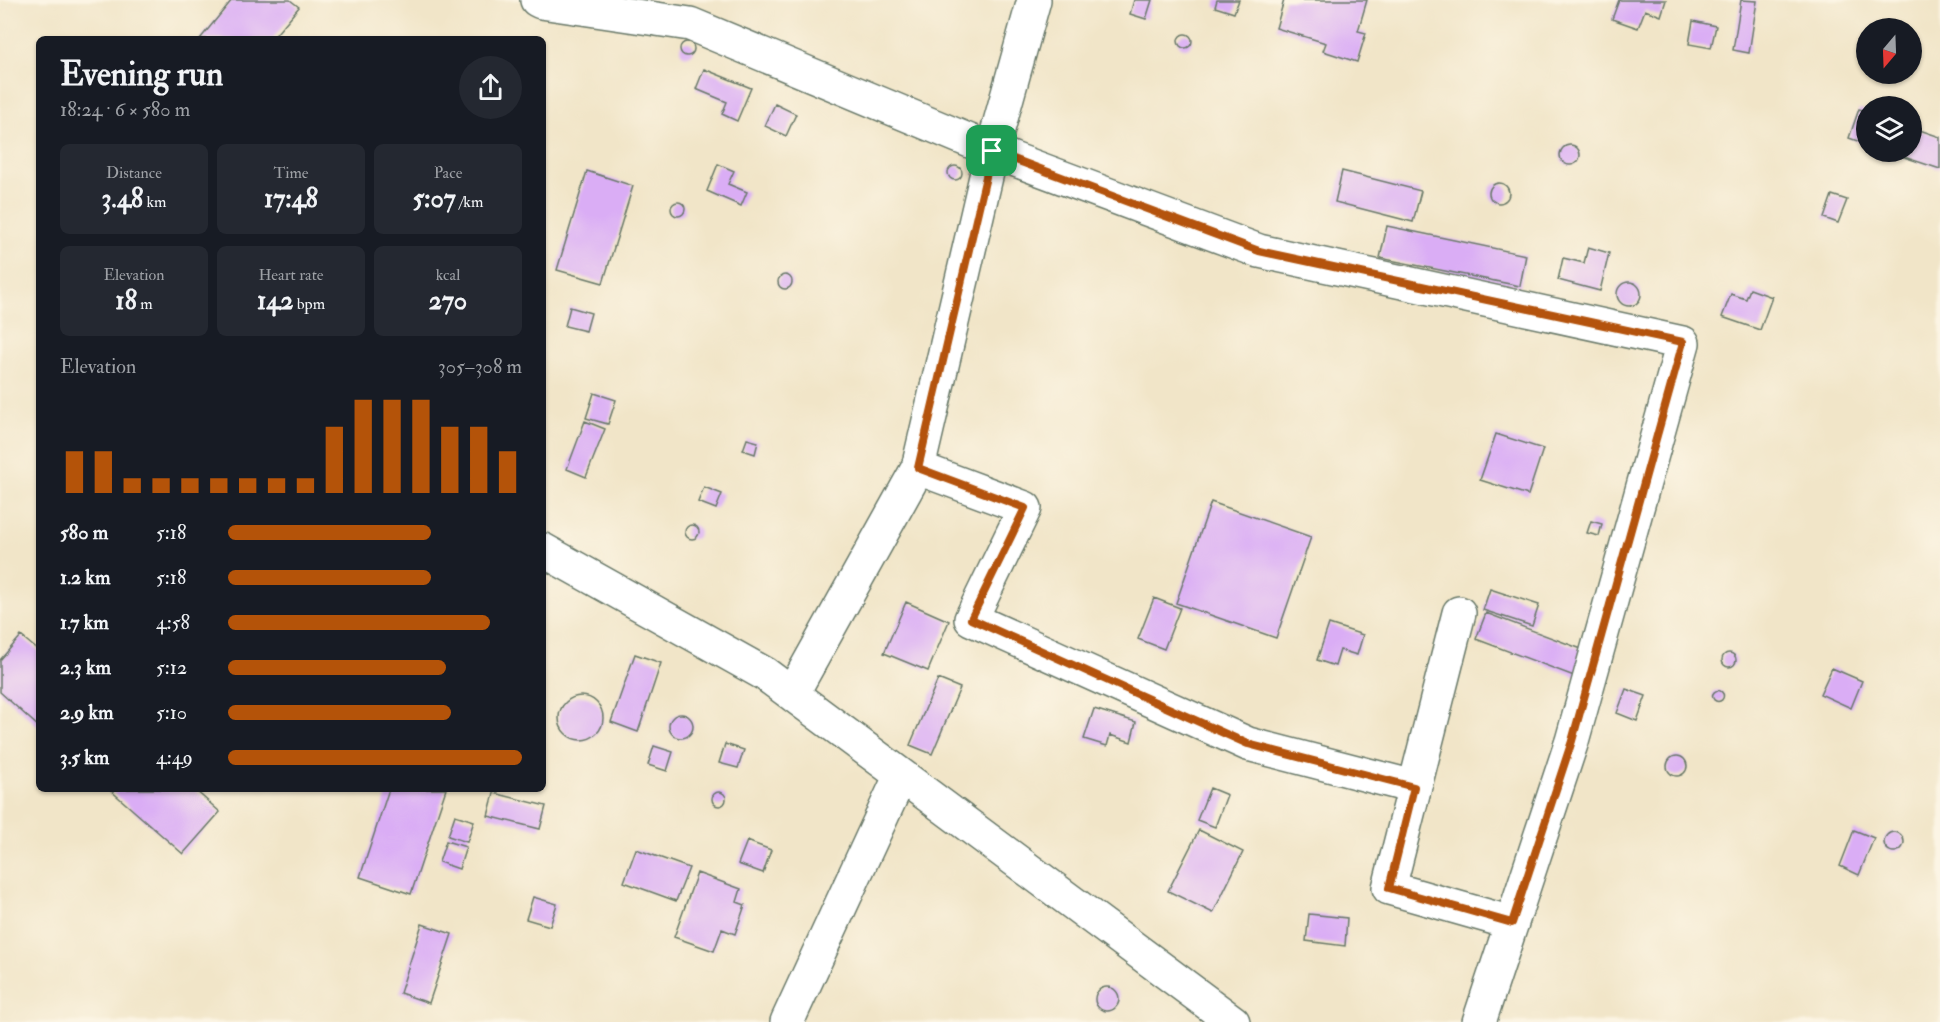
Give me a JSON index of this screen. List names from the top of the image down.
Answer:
{
  "north": "bottom",
  "page": {
    "heading": ["Evening run", "18:24 · 6 × 580 m"],
    "stats": [
      ["Distance", "3.48 km"],
      ["Time", "17:48"],
      ["Pace", "5:07 /km"],
      ["Elevation", "18 m"],
      ["Heart rate", "142 bpm"],
      ["kcal", "270"]
    ],
    "chart": ["Elevation", "305–308 m"],
    "list": [
      {
        "name": "580 m",
        "note": "5:18"
      },
      {
        "name": "1.2 km",
        "note": "5:18"
      },
      {
        "name": "1.7 km",
        "note": "4:58"
      },
      {
        "name": "2.3 km",
        "note": "5:12"
      },
      {
        "name": "2.9 km",
        "note": "5:10"
      },
      {
        "name": "3.5 km",
        "note": "4:49"
      }
    ]
  }
}
